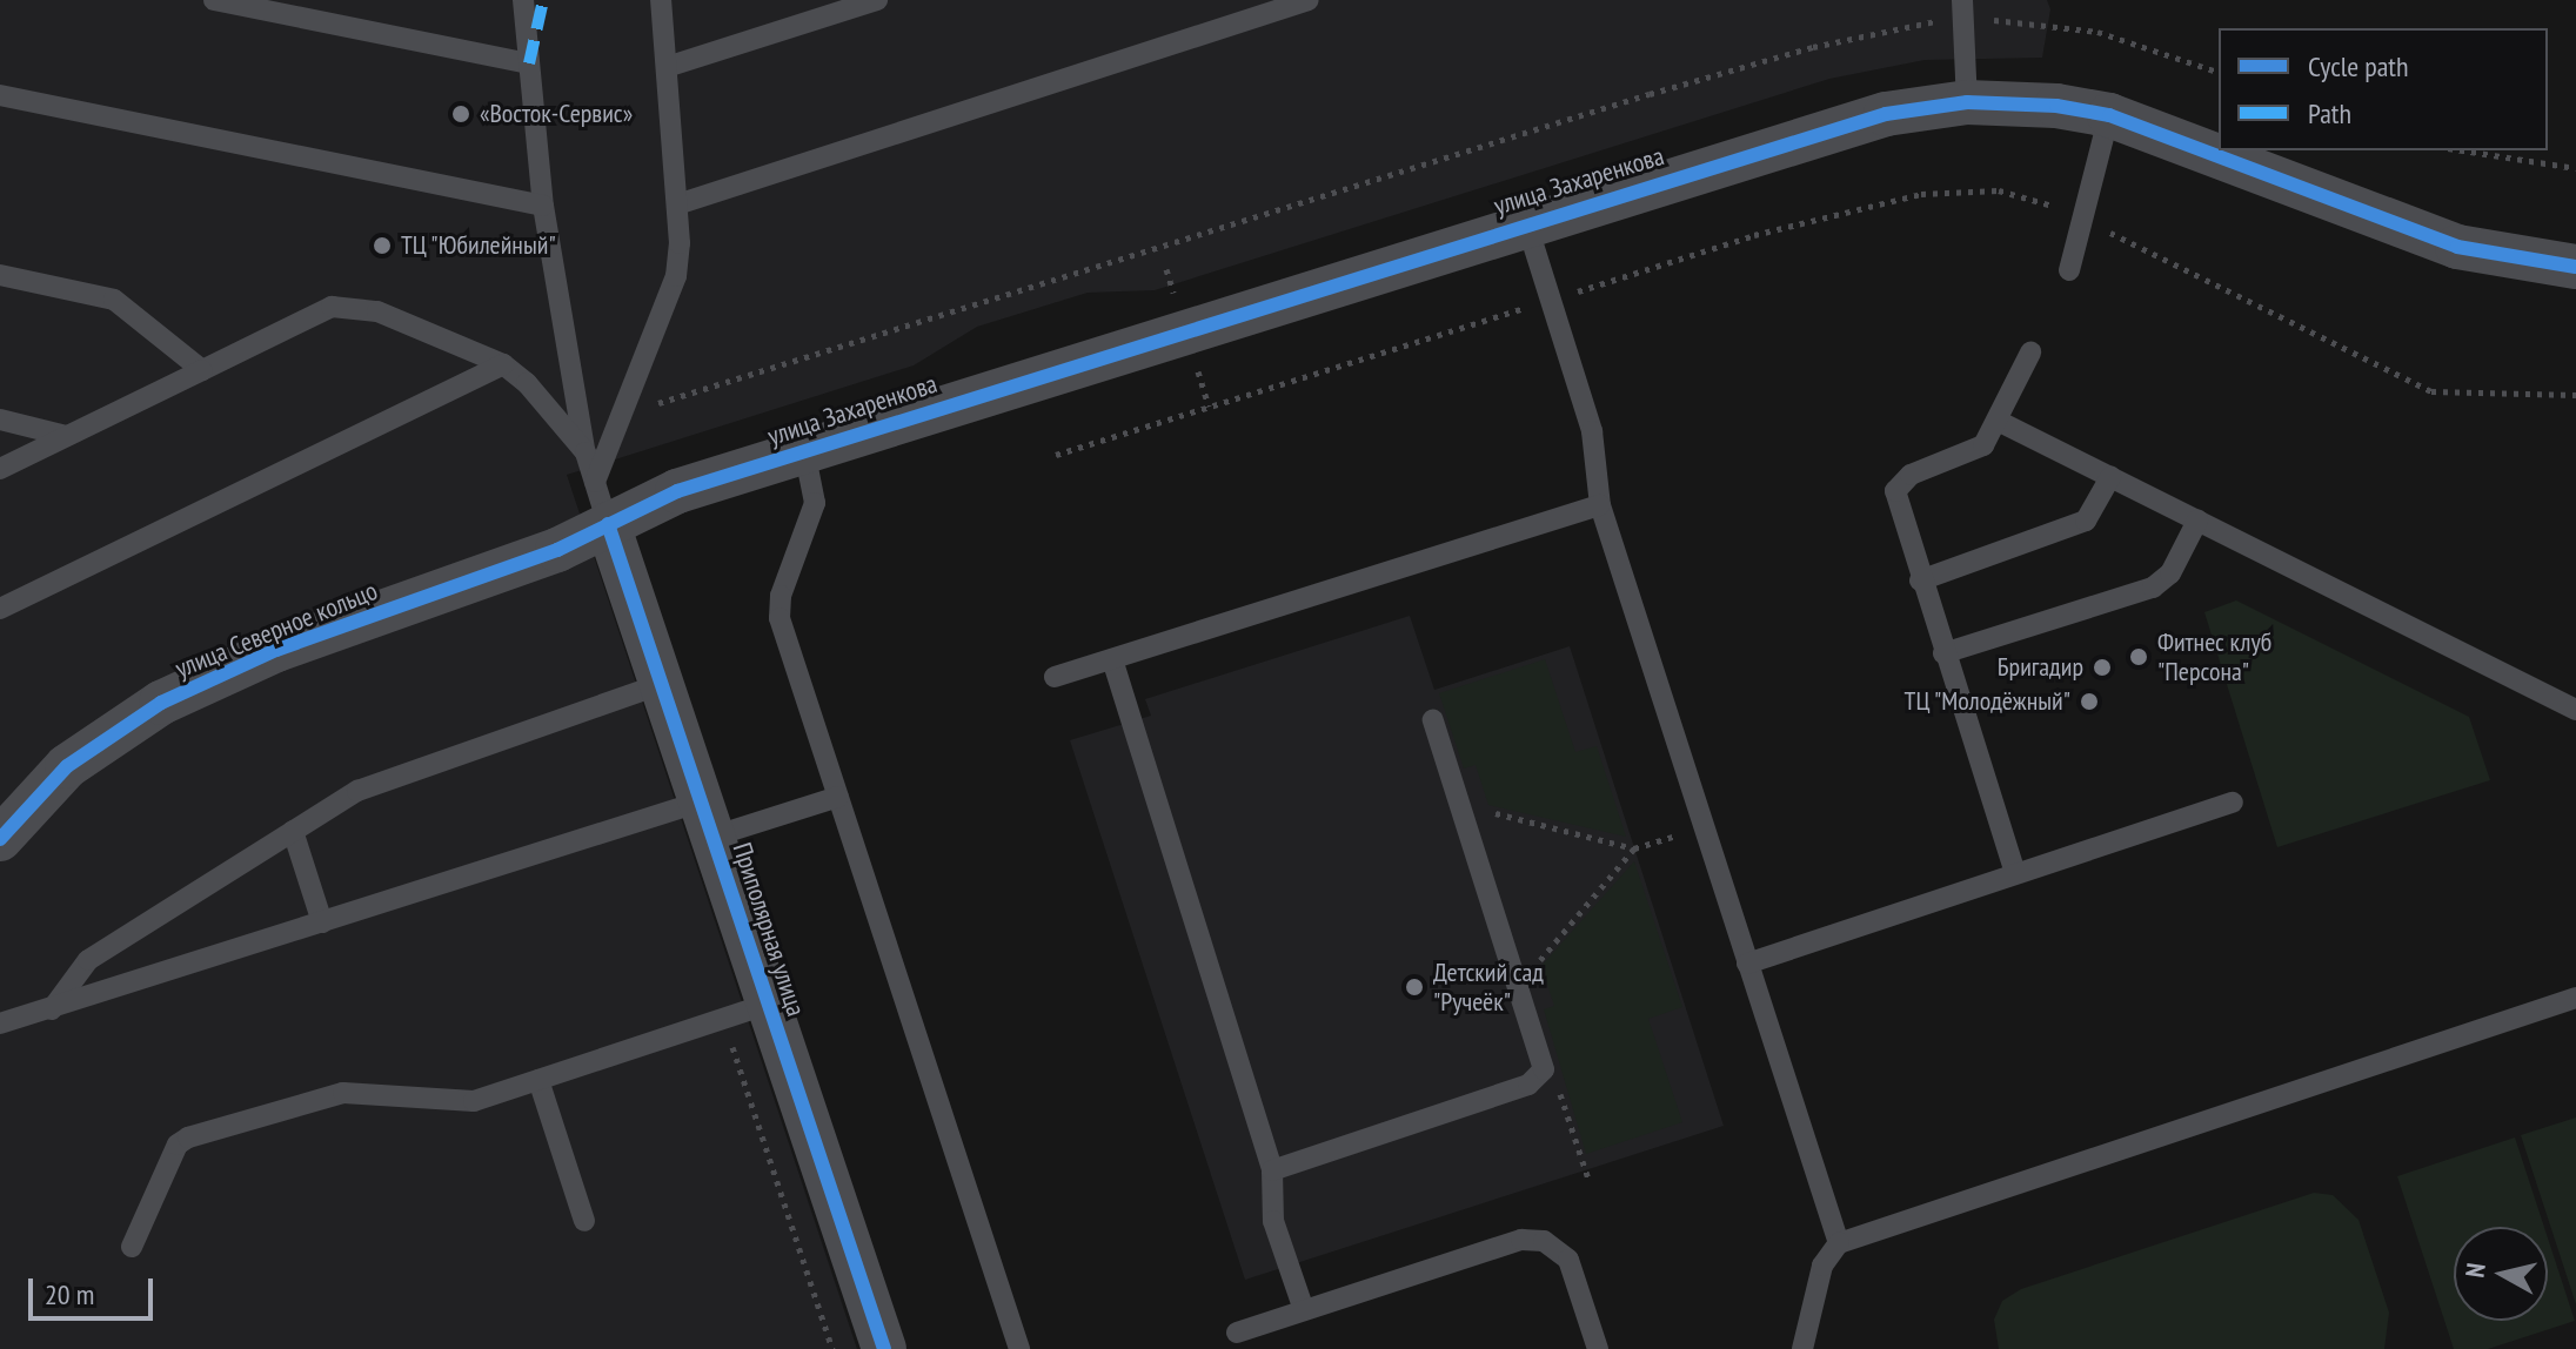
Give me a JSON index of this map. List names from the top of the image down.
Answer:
{
  "streets": {
    "street": ["улица Захаренкова", "улица Северное кольцо", "Приполярная улица"]
  },
  "crossings": [
    ["улица Захаренкова", "улица Северное кольцо"],
    ["улица Захаренкова", "Приполярная улица"],
    ["улица Северное кольцо", "Приполярная улица"]
  ],
  "places": [
    "«Восток-Сервис»",
    "ТЦ \"Юбилейный\"",
    "Фитнес клуб \"Персона\"",
    "Бригадир",
    "ТЦ \"Молодёжный\"",
    "Детский сад \"Ручеёк\""
  ],
  "legend": ["Cycle path", "Path"],
  "scale_bar": "20 m",
  "north": "left"
}
